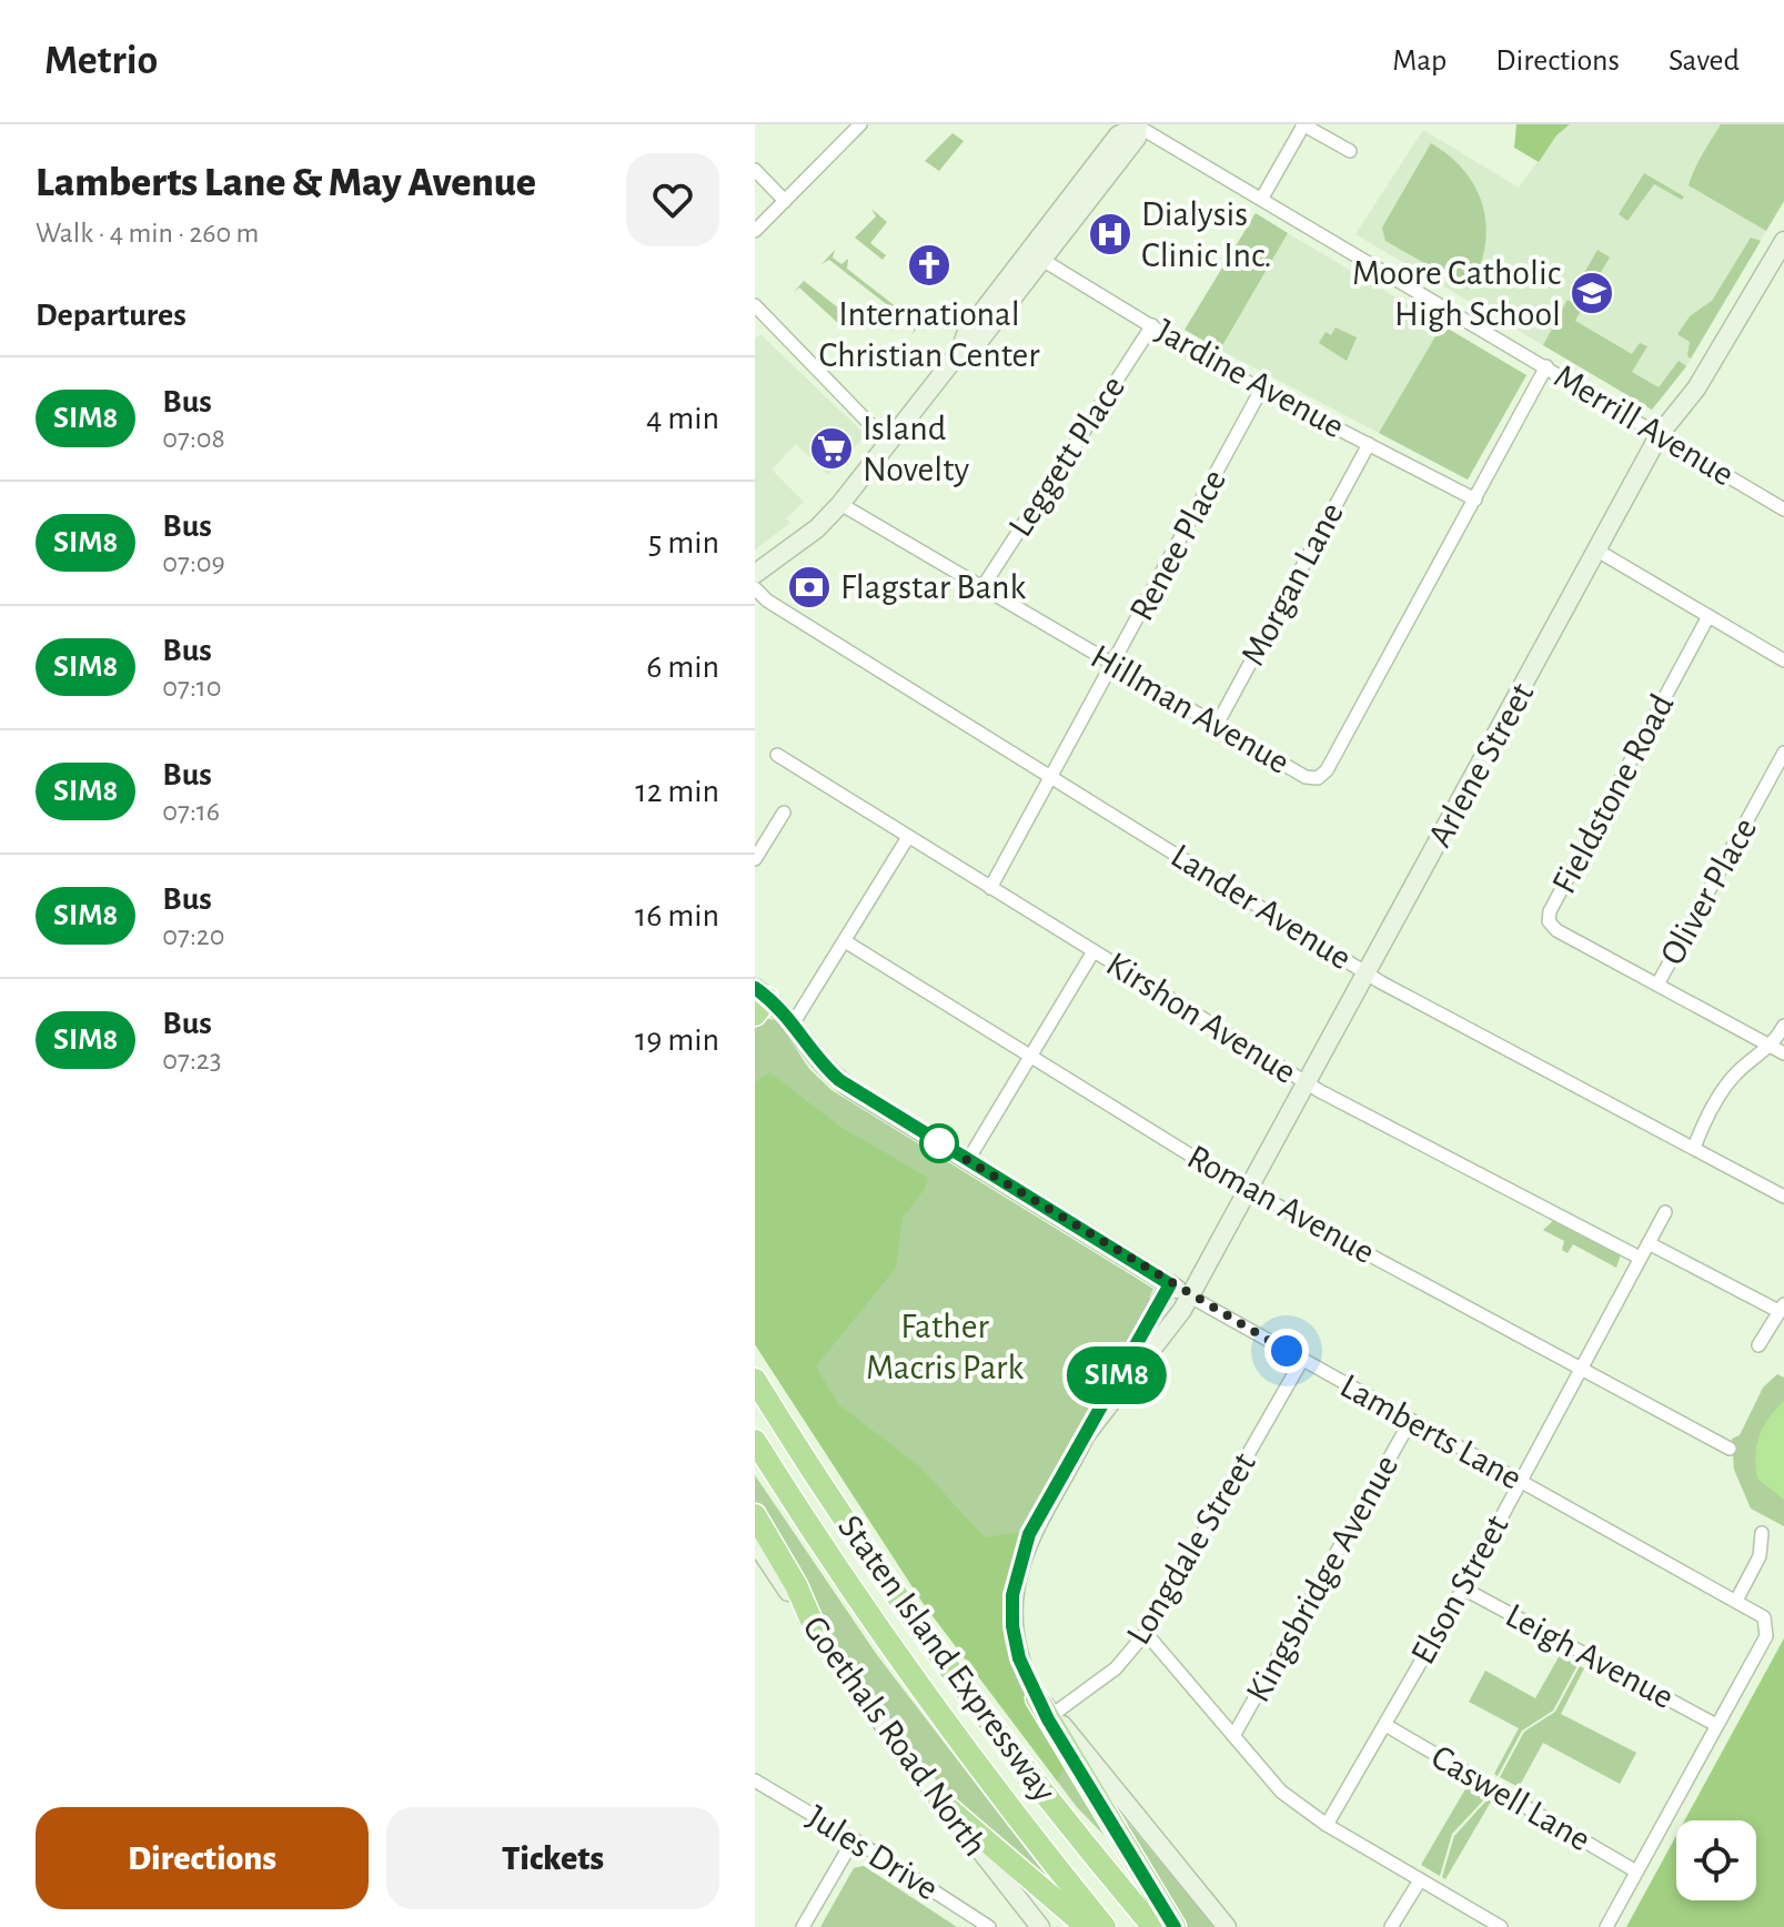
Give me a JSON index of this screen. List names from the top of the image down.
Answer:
{
  "streets": {
    "highway": ["Staten Island Expressway"],
    "main road": ["Arlene Street", "Lamberts Lane", "Goethals Road North"],
    "street": [
      "Jardine Avenue",
      "Merrill Avenue",
      "Leggett Place",
      "Renee Place",
      "Morgan Lane",
      "Hillman Avenue",
      "Fieldstone Road",
      "Oliver Place",
      "Lander Avenue",
      "Kirshon Avenue",
      "Roman Avenue",
      "Longdale Street",
      "Kingsbridge Avenue",
      "Elson Street",
      "Leigh Avenue",
      "Caswell Lane",
      "Jules Drive"
    ]
  },
  "crossings": [
    ["Jardine Avenue", "Leggett Place"],
    ["Jardine Avenue", "Renee Place"],
    ["Jardine Avenue", "Morgan Lane"],
    ["Jardine Avenue", "Hillman Avenue"],
    ["Merrill Avenue", "Hillman Avenue"],
    ["Merrill Avenue", "Arlene Street"],
    ["Leggett Place", "Hillman Avenue"],
    ["Renee Place", "Hillman Avenue"],
    ["Renee Place", "Lander Avenue"],
    ["Renee Place", "Kirshon Avenue"],
    ["Morgan Lane", "Hillman Avenue"],
    ["Arlene Street", "Lander Avenue"],
    ["Arlene Street", "Kirshon Avenue"],
    ["Arlene Street", "Roman Avenue"],
    ["Arlene Street", "Lamberts Lane"],
    ["Fieldstone Road", "Oliver Place"],
    ["Kirshon Avenue", "Elson Street"],
    ["Roman Avenue", "Elson Street"],
    ["Lamberts Lane", "Longdale Street"],
    ["Lamberts Lane", "Kingsbridge Avenue"],
    ["Lamberts Lane", "Elson Street"],
    ["Lamberts Lane", "Leigh Avenue"],
    ["Elson Street", "Leigh Avenue"],
    ["Elson Street", "Caswell Lane"]
  ],
  "parks": ["Father Macris Park"],
  "places": {
    "hospital": ["Dialysis Clinic Inc."],
    "church": ["International Christian Center"],
    "school or university": ["Moore Catholic High School"],
    "supermarket": ["Island Novelty"],
    "bank": ["Flagstar Bank"]
  },
  "lines": ["bus line SIM8"],
  "page": {
    "header": "Metrio",
    "nav": ["Map", "Directions", "Saved"],
    "heading": [
      ["Lamberts Lane & May Avenue", "Walk · 4 min · 260 m"],
      "Departures"
    ],
    "on_map": "SIM8",
    "list": [
      {
        "mark": "SIM8",
        "name": "Bus",
        "note": "07:08",
        "value": "4 min"
      },
      {
        "mark": "SIM8",
        "name": "Bus",
        "note": "07:09",
        "value": "5 min"
      },
      {
        "mark": "SIM8",
        "name": "Bus",
        "note": "07:10",
        "value": "6 min"
      },
      {
        "mark": "SIM8",
        "name": "Bus",
        "note": "07:16",
        "value": "12 min"
      },
      {
        "mark": "SIM8",
        "name": "Bus",
        "note": "07:20",
        "value": "16 min"
      },
      {
        "mark": "SIM8",
        "name": "Bus",
        "note": "07:23",
        "value": "19 min"
      }
    ],
    "buttons": ["Directions", "Tickets"]
  }
}
